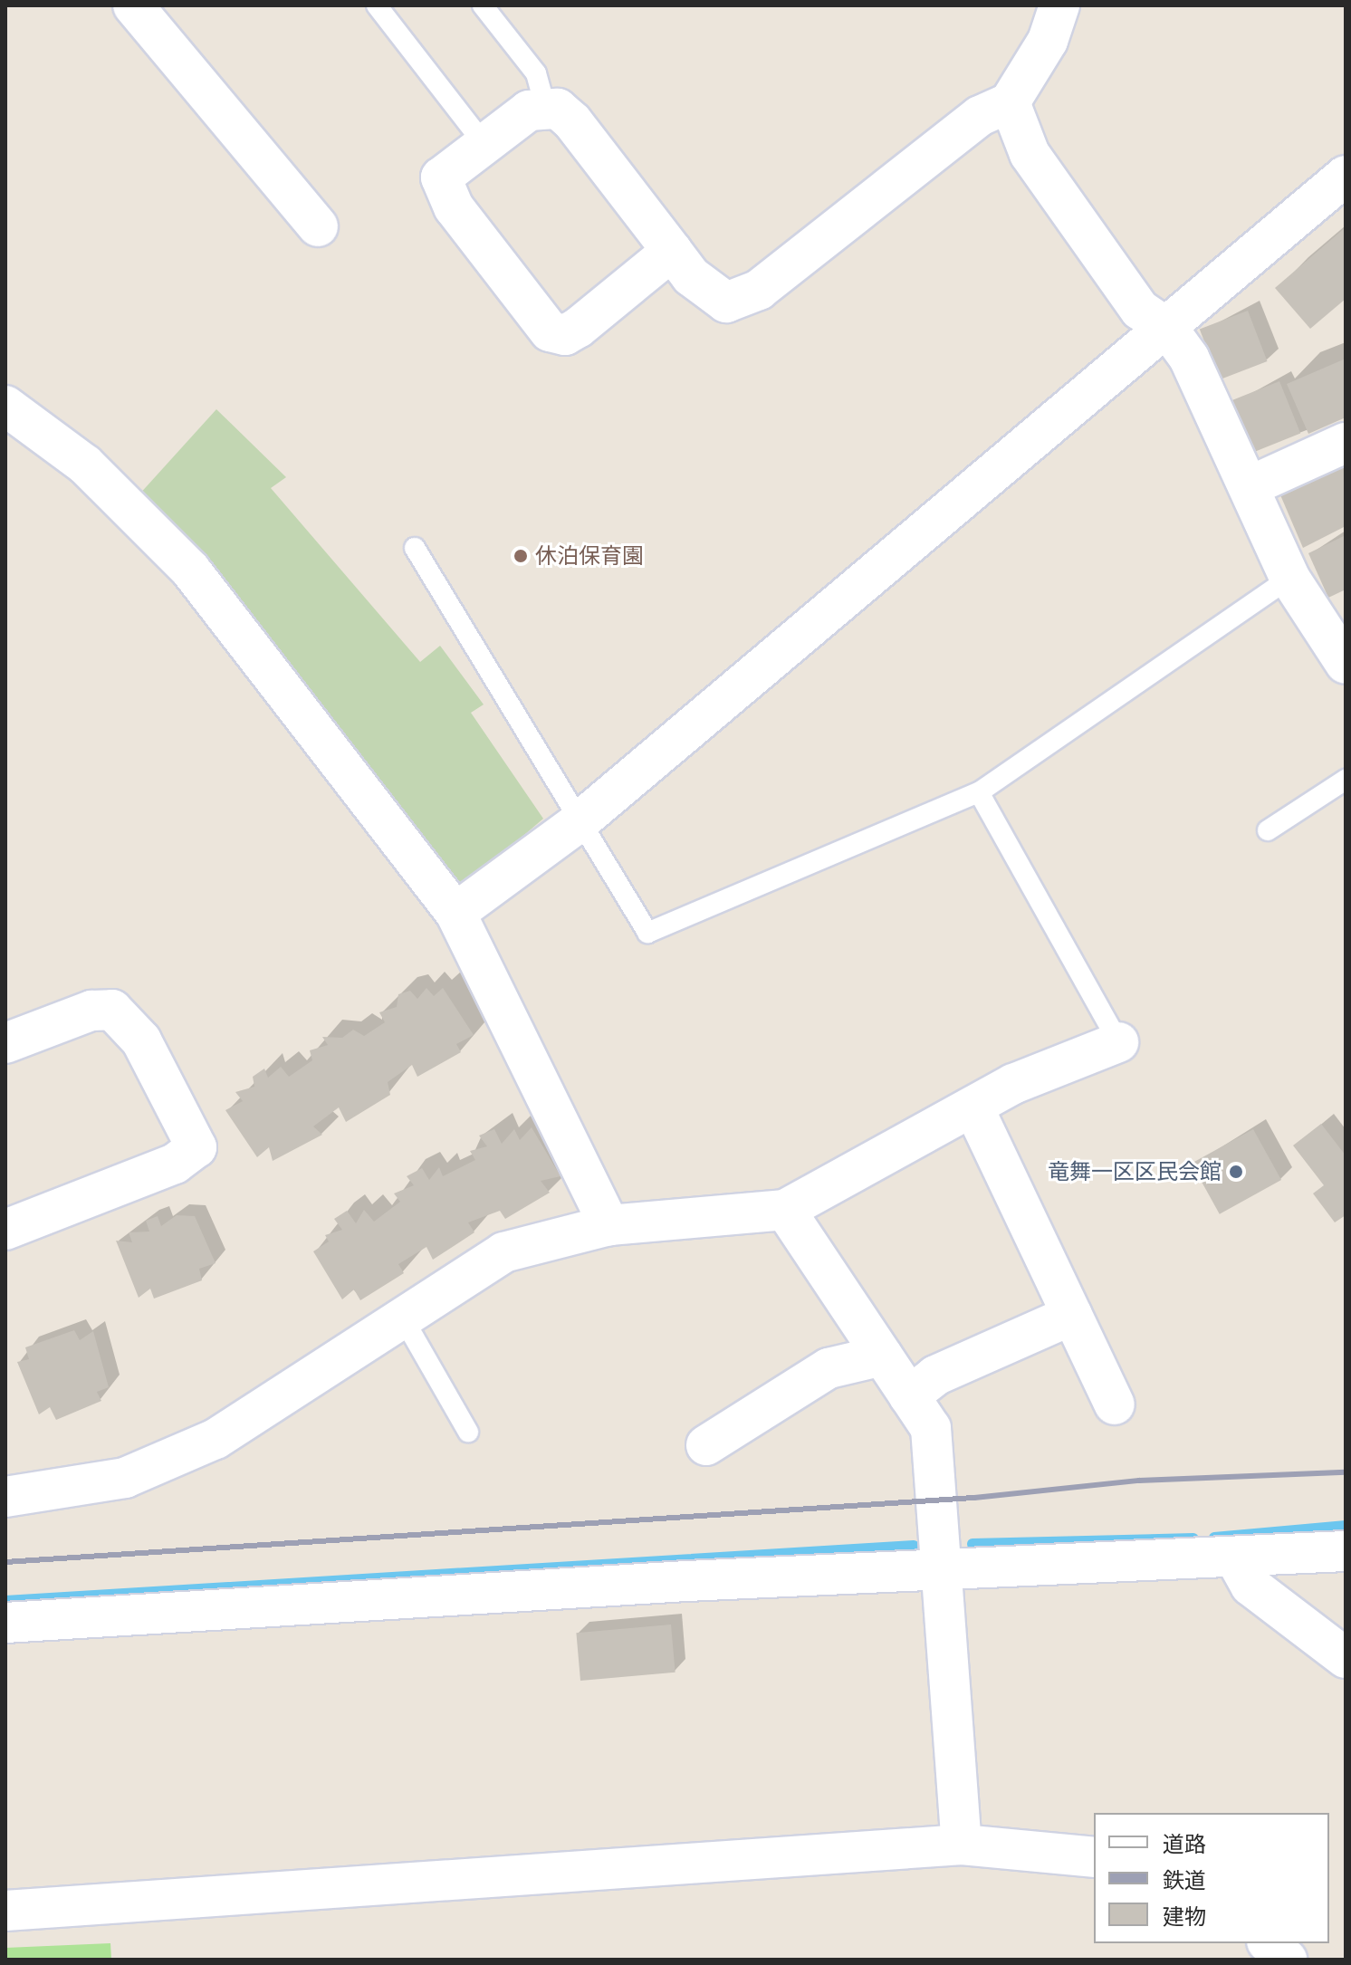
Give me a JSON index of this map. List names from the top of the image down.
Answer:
{
  "places": ["休泊保育園", "竜舞一区区民会館"],
  "legend": ["道路", "鉄道", "建物"]
}
